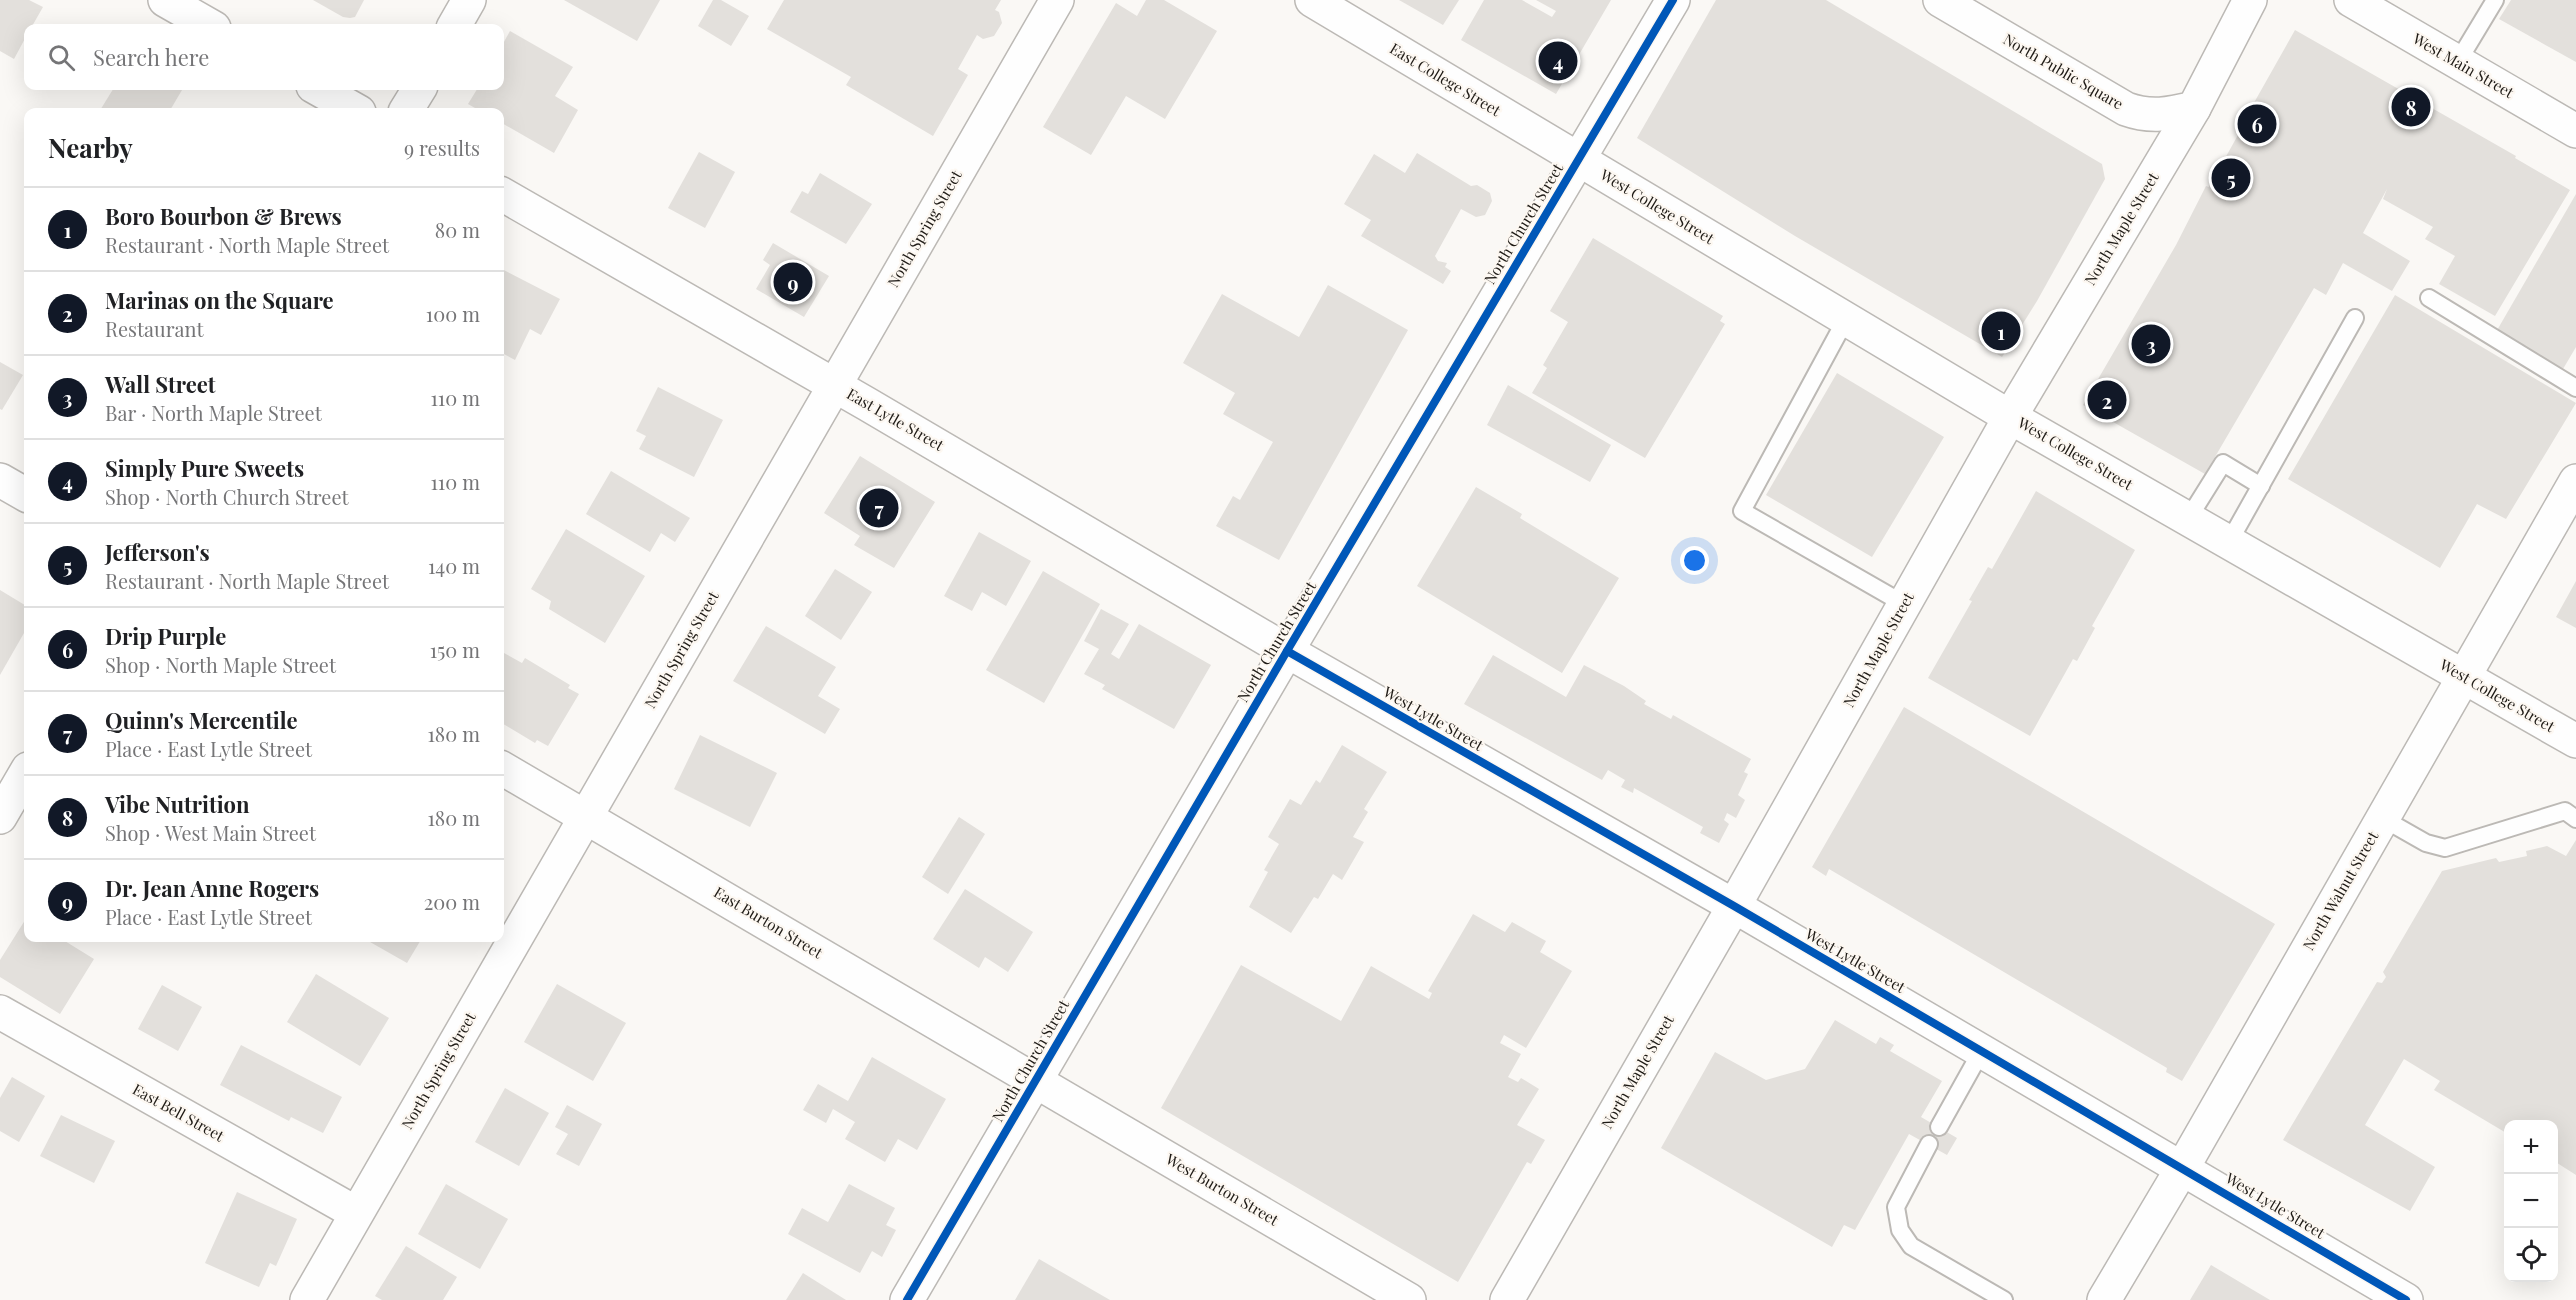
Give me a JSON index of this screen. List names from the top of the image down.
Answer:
{
  "streets": {
    "street": [
      "West Main Street",
      "North Public Square",
      "East College Street",
      "West College Street",
      "North Church Street",
      "North Spring Street",
      "North Maple Street",
      "East Lytle Street",
      "West Lytle Street",
      "North Walnut Street",
      "East Burton Street",
      "East Bell Street",
      "West Burton Street"
    ]
  },
  "crossings": [
    ["North Public Square", "North Maple Street"],
    ["East College Street", "West College Street"],
    ["East College Street", "North Church Street"],
    ["West College Street", "North Church Street"],
    ["West College Street", "North Maple Street"],
    ["West College Street", "North Walnut Street"],
    ["North Church Street", "East Lytle Street"],
    ["North Church Street", "West Lytle Street"],
    ["North Church Street", "East Burton Street"],
    ["North Church Street", "West Burton Street"],
    ["North Spring Street", "East Lytle Street"],
    ["North Spring Street", "East Burton Street"],
    ["North Spring Street", "East Bell Street"],
    ["North Maple Street", "West Lytle Street"],
    ["East Lytle Street", "West Lytle Street"],
    ["West Lytle Street", "North Walnut Street"],
    ["East Burton Street", "West Burton Street"]
  ],
  "page": {
    "search": "Search here",
    "pins": [
      "4",
      "8",
      "6",
      "5",
      "9",
      "1",
      "3",
      "2",
      "7"
    ],
    "heading": ["Nearby", "9 results"],
    "list": [
      {
        "mark": "1",
        "name": "Boro Bourbon & Brews",
        "note": "Restaurant · North Maple Street",
        "value": "80 m"
      },
      {
        "mark": "2",
        "name": "Marinas on the Square",
        "note": "Restaurant",
        "value": "100 m"
      },
      {
        "mark": "3",
        "name": "Wall Street",
        "note": "Bar · North Maple Street",
        "value": "110 m"
      },
      {
        "mark": "4",
        "name": "Simply Pure Sweets",
        "note": "Shop · North Church Street",
        "value": "110 m"
      },
      {
        "mark": "5",
        "name": "Jefferson's",
        "note": "Restaurant · North Maple Street",
        "value": "140 m"
      },
      {
        "mark": "6",
        "name": "Drip Purple",
        "note": "Shop · North Maple Street",
        "value": "150 m"
      },
      {
        "mark": "7",
        "name": "Quinn's Mercentile",
        "note": "Place · East Lytle Street",
        "value": "180 m"
      },
      {
        "mark": "8",
        "name": "Vibe Nutrition",
        "note": "Shop · West Main Street",
        "value": "180 m"
      },
      {
        "mark": "9",
        "name": "Dr. Jean Anne Rogers",
        "note": "Place · East Lytle Street",
        "value": "200 m"
      }
    ],
    "map_buttons": ["+", "−"]
  }
}
